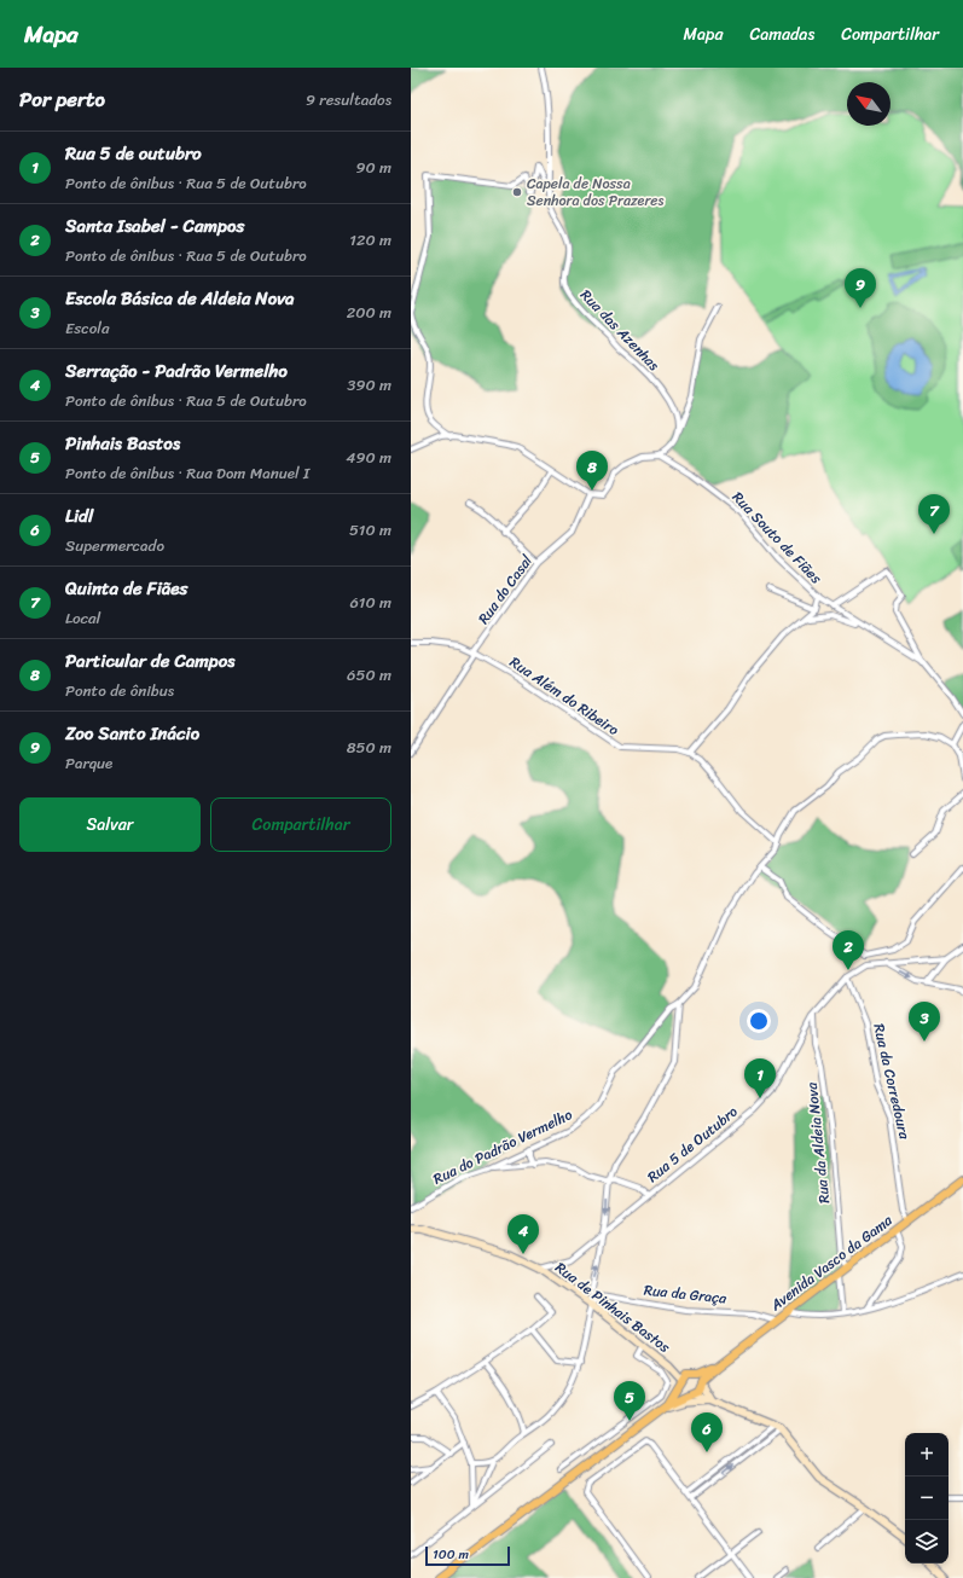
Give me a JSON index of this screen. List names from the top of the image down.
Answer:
{
  "streets": {
    "main road": ["Avenida Vasco da Gama"],
    "street": [
      "Rua das Azenhas",
      "Rua Souto de Fiães",
      "Rua do Casal",
      "Rua Além do Ribeiro",
      "Rua da Corredoura",
      "Rua da Aldeia Nova",
      "Rua 5 de Outubro",
      "Rua do Padrão Vermelho",
      "Rua da Graça",
      "Rua de Pinhais Bastos"
    ]
  },
  "crossings": [
    ["Rua do Casal", "Rua Além do Ribeiro"],
    ["Rua da Corredoura", "Rua 5 de Outubro"],
    ["Rua da Corredoura", "Avenida Vasco da Gama"],
    ["Rua da Aldeia Nova", "Rua 5 de Outubro"],
    ["Rua da Aldeia Nova", "Avenida Vasco da Gama"],
    ["Rua 5 de Outubro", "Rua de Pinhais Bastos"],
    ["Avenida Vasco da Gama", "Rua da Graça"],
    ["Avenida Vasco da Gama", "Rua de Pinhais Bastos"],
    ["Rua da Graça", "Rua de Pinhais Bastos"]
  ],
  "places": ["Capela de Nossa Senhora dos Prazeres"],
  "scale_bar": "100 m",
  "north": "top left",
  "page": {
    "header": "Mapa",
    "nav": ["Mapa", "Camadas", "Compartilhar"],
    "heading": ["Por perto", "9 resultados"],
    "list": [
      {
        "mark": "1",
        "name": "Rua 5 de outubro",
        "note": "Ponto de ônibus · Rua 5 de Outubro",
        "value": "90 m"
      },
      {
        "mark": "2",
        "name": "Santa Isabel - Campos",
        "note": "Ponto de ônibus · Rua 5 de Outubro",
        "value": "120 m"
      },
      {
        "mark": "3",
        "name": "Escola Básica de Aldeia Nova",
        "note": "Escola",
        "value": "200 m"
      },
      {
        "mark": "4",
        "name": "Serração - Padrão Vermelho",
        "note": "Ponto de ônibus · Rua 5 de Outubro",
        "value": "390 m"
      },
      {
        "mark": "5",
        "name": "Pinhais Bastos",
        "note": "Ponto de ônibus · Rua Dom Manuel I",
        "value": "490 m"
      },
      {
        "mark": "6",
        "name": "Lidl",
        "note": "Supermercado",
        "value": "510 m"
      },
      {
        "mark": "7",
        "name": "Quinta de Fiães",
        "note": "Local",
        "value": "610 m"
      },
      {
        "mark": "8",
        "name": "Particular de Campos",
        "note": "Ponto de ônibus",
        "value": "650 m"
      },
      {
        "mark": "9",
        "name": "Zoo Santo Inácio",
        "note": "Parque",
        "value": "850 m"
      }
    ],
    "pins": [
      "9",
      "8",
      "7",
      "2",
      "3",
      "1",
      "4",
      "5",
      "6"
    ],
    "buttons": ["Salvar", "Compartilhar"],
    "map_buttons": ["+", "−"],
    "scale": "100 m"
  }
}
